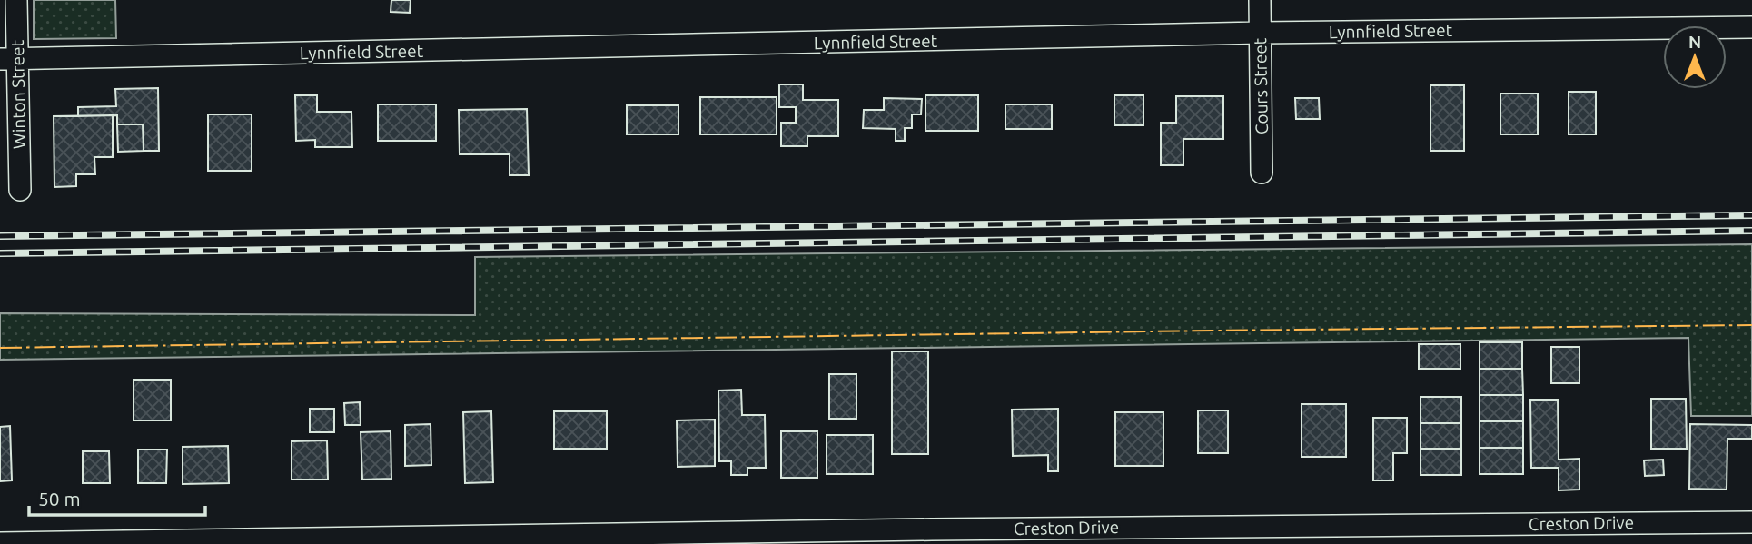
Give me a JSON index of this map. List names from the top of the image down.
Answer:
{
  "streets": {
    "street": [
      "Lynnfield Street",
      "Cours Street",
      "Winton Street",
      "Creston Drive"
    ]
  },
  "crossings": [
    ["Lynnfield Street", "Cours Street"],
    ["Lynnfield Street", "Winton Street"]
  ],
  "scale_bar": "50 m",
  "north": "top"
}
